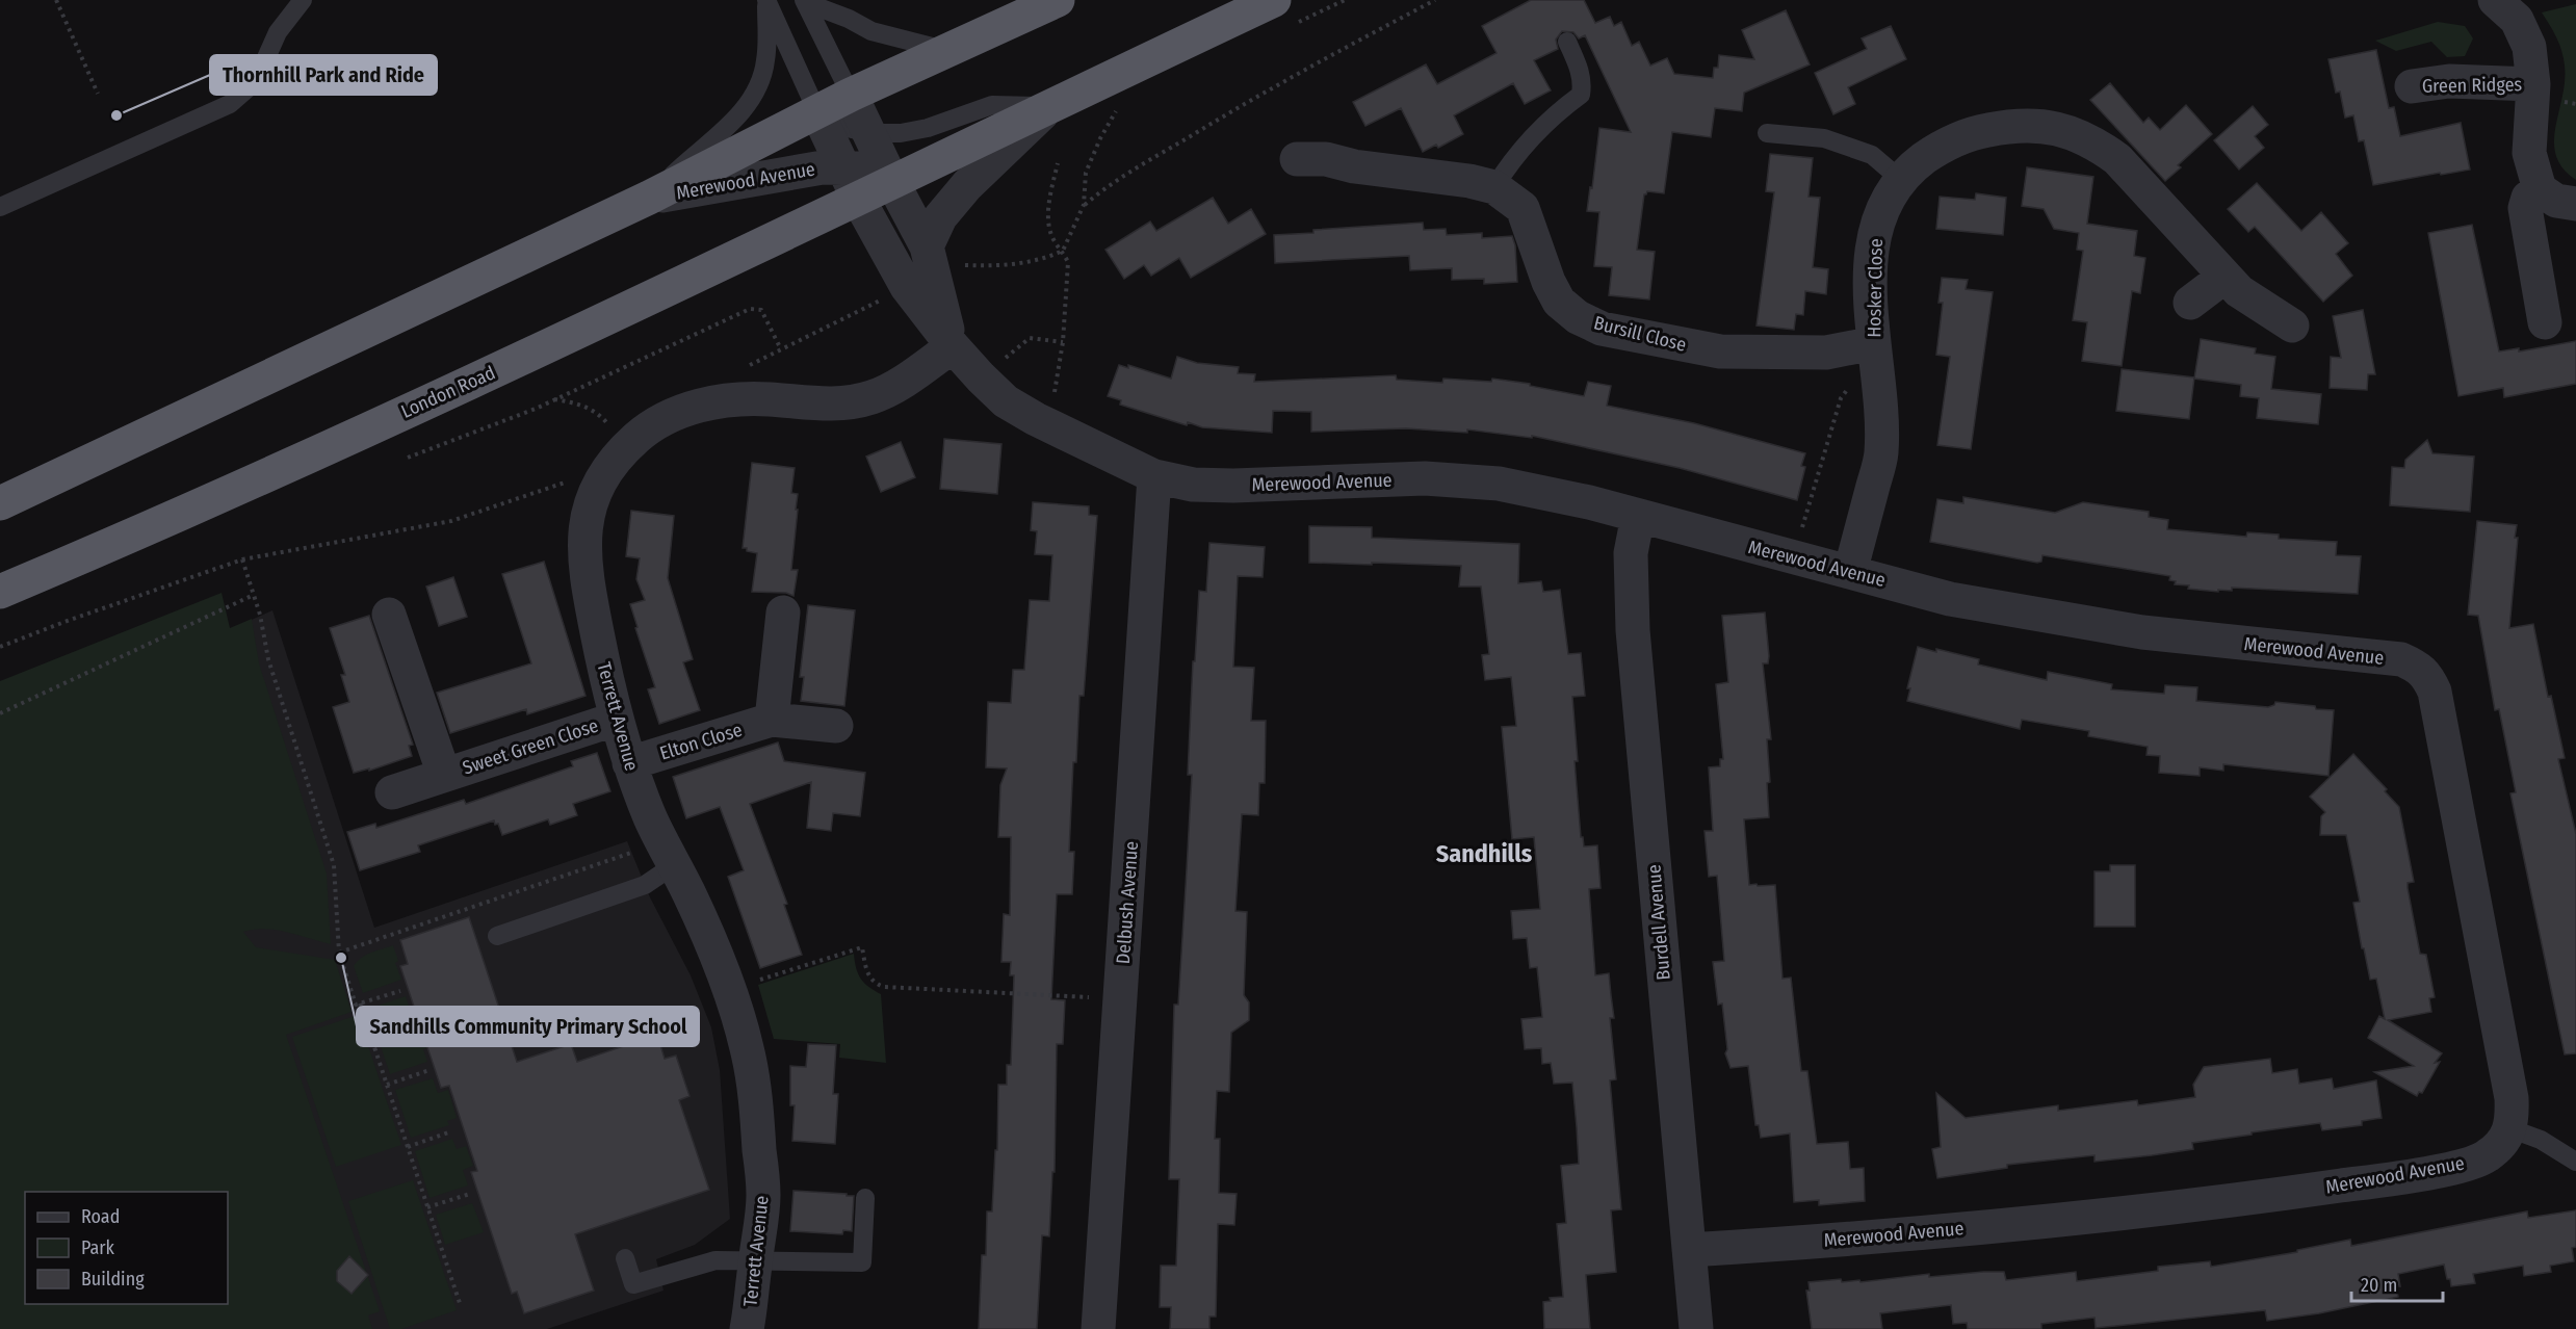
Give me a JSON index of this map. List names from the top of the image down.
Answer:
{
  "streets": {
    "highway": ["London Road"],
    "street": [
      "Green Ridges",
      "Merewood Avenue",
      "Hosker Close",
      "Bursill Close",
      "Terrett Avenue",
      "Elton Close",
      "Sweet Green Close",
      "Delbush Avenue",
      "Burdell Avenue"
    ]
  },
  "crossings": [
    ["Merewood Avenue", "Hosker Close"],
    ["Merewood Avenue", "London Road"],
    ["Merewood Avenue", "Terrett Avenue"],
    ["Merewood Avenue", "Delbush Avenue"],
    ["Merewood Avenue", "Burdell Avenue"],
    ["Hosker Close", "Bursill Close"],
    ["Terrett Avenue", "Elton Close"],
    ["Terrett Avenue", "Sweet Green Close"]
  ],
  "districts": ["Sandhills"],
  "places": ["Thornhill Park and Ride", "Sandhills Community Primary School"],
  "legend": ["Road", "Park", "Building"],
  "scale_bar": "20 m"
}
